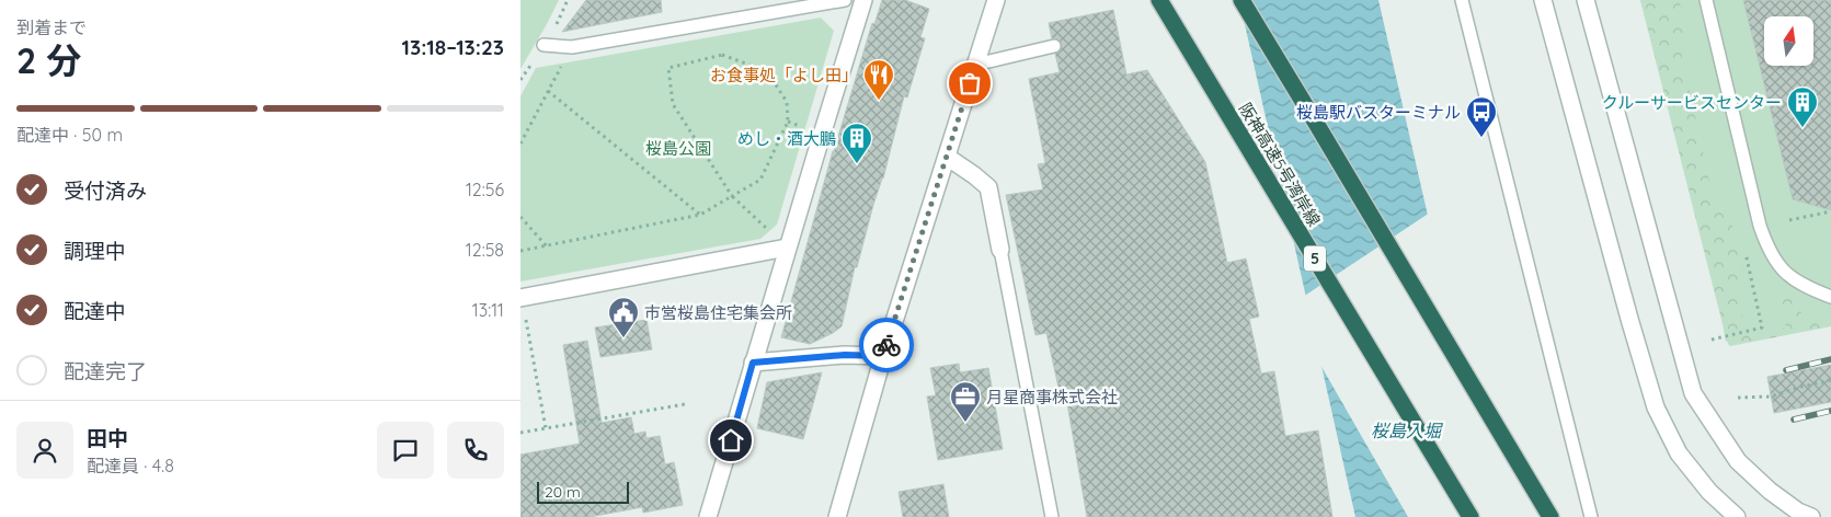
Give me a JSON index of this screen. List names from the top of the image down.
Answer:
{
  "streets": {
    "highway": ["阪神高速5号湾岸線", "5"]
  },
  "water": ["桜島入堀"],
  "parks": ["桜島公園"],
  "places": {
    "restaurant": ["お食事処「よし田」"],
    "building": ["クルーサービスセンター", "めし・酒大鵬"],
    "bus stop": ["桜島駅バスターミナル"],
    "public building": ["市営桜島住宅集会所"],
    "office": ["月星商事株式会社"]
  },
  "scale_bar": "20 m",
  "north": "top",
  "page": {
    "heading": ["2 分", "到着まで", "13:18–13:23"],
    "panel": ["田中", "配達員 · 4.8"],
    "bar": "配達中 · 50 m",
    "list": [
      ["受付済み", "12:56"],
      ["調理中", "12:58"],
      ["配達中", "13:11"],
      "配達完了"
    ],
    "scale": "20 m"
  }
}
